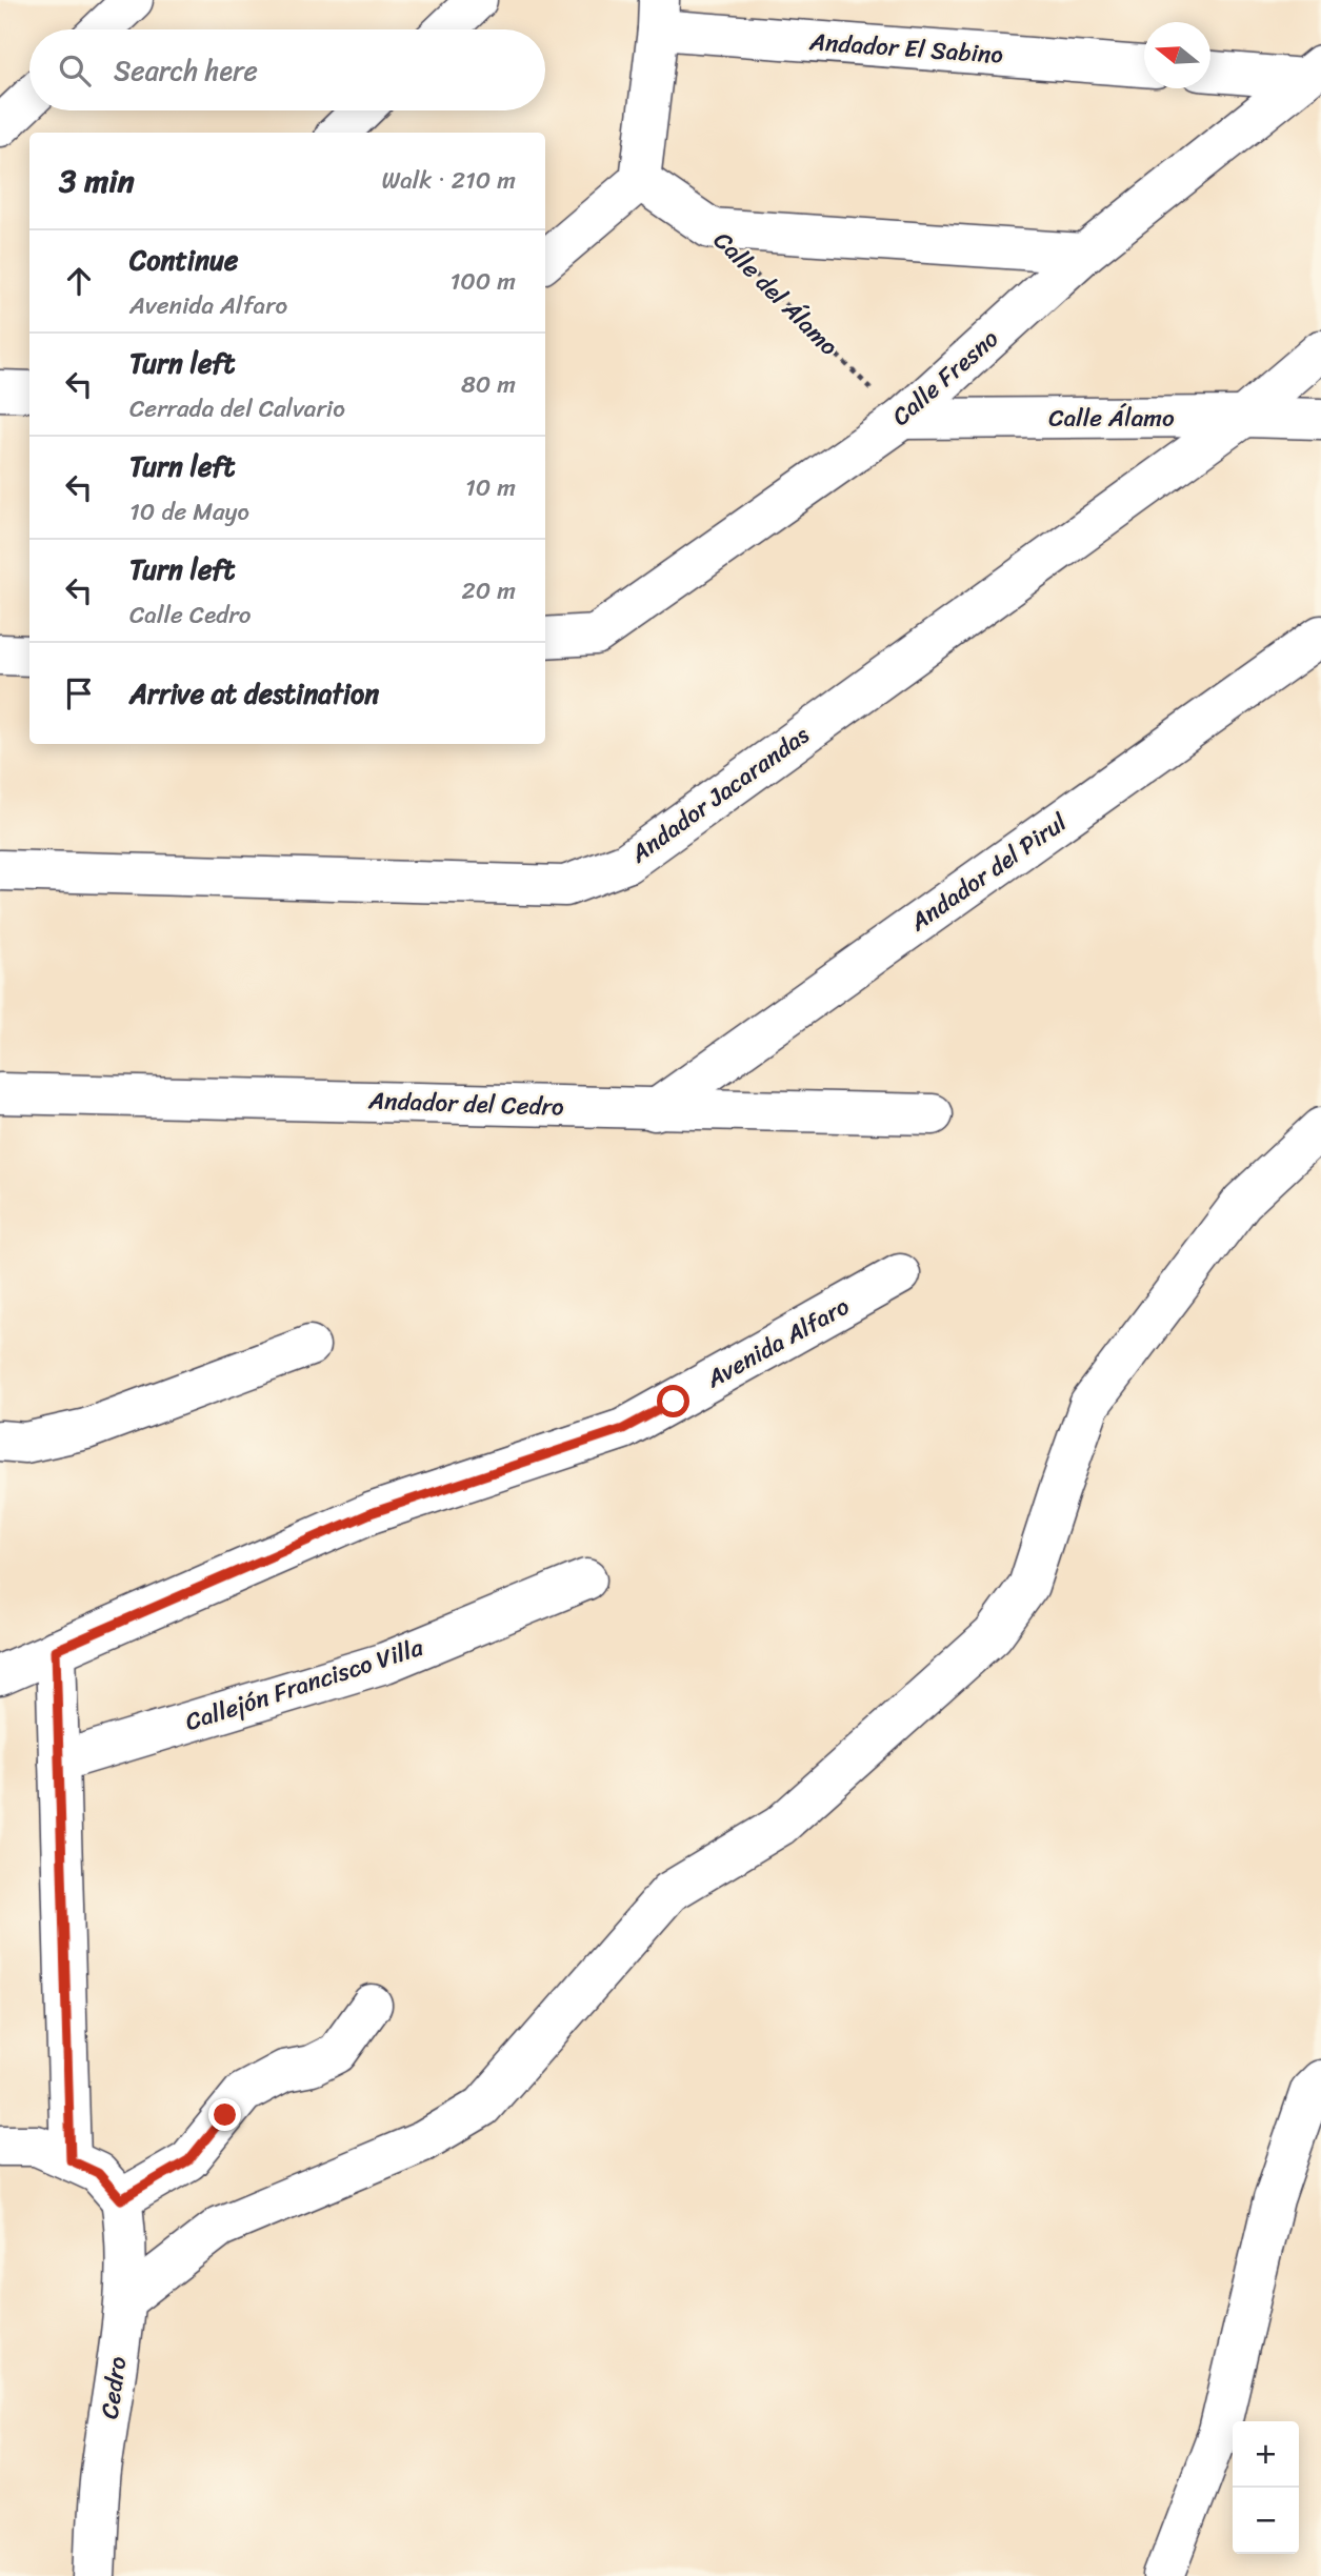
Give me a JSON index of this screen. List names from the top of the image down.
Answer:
{
  "streets": {
    "street": [
      "Andador El Sabino",
      "Calle del Álamo",
      "Calle Fresno",
      "Calle Álamo",
      "Andador Jacarandas",
      "Andador del Pirul",
      "Andador del Cedro",
      "Avenida Alfaro",
      "Callejón Francisco Villa",
      "Cedro"
    ]
  },
  "crossings": [
    ["Calle del Álamo", "Calle Fresno"],
    ["Calle del Álamo", "Calle Álamo"],
    ["Calle Fresno", "Calle Álamo"],
    ["Calle Álamo", "Andador Jacarandas"],
    ["Andador del Pirul", "Andador del Cedro"]
  ],
  "north": "left",
  "page": {
    "search": "Search here",
    "heading": ["3 min", "Walk · 210 m"],
    "list": [
      ["Continue", "Avenida Alfaro", "100 m"],
      ["Turn left", "Cerrada del Calvario", "80 m"],
      ["Turn left", "10 de Mayo", "10 m"],
      ["Turn left", "Calle Cedro", "20 m"],
      "Arrive at destination"
    ],
    "map_buttons": ["+", "−"]
  }
}
